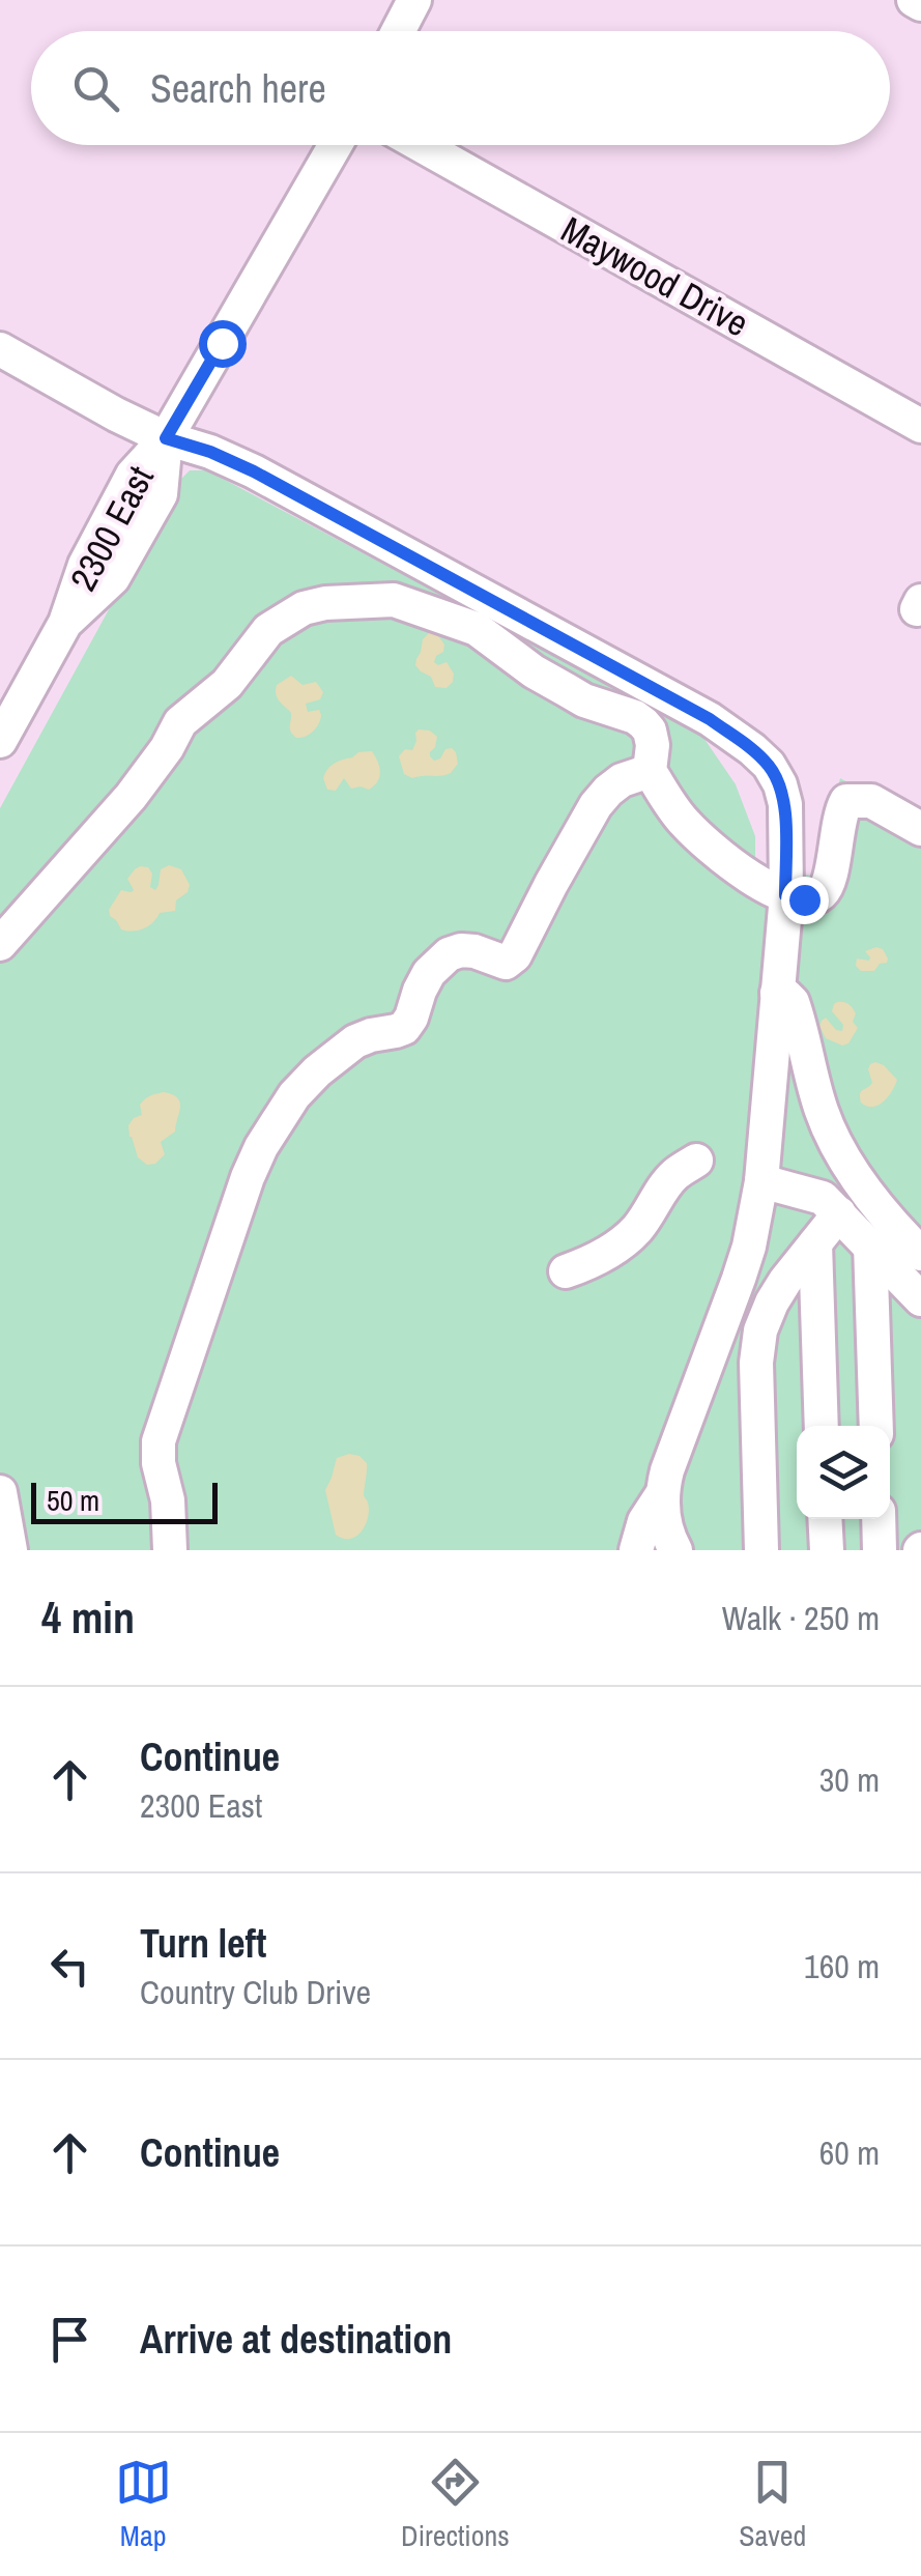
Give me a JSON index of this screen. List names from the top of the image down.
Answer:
{
  "streets": {
    "street": ["Maywood Drive", "2300 East"]
  },
  "scale_bar": "50 m",
  "page": {
    "search": "Search here",
    "scale": "50 m",
    "heading": ["4 min", "Walk · 250 m"],
    "list": [
      ["Continue", "2300 East", "30 m"],
      ["Turn left", "Country Club Drive", "160 m"],
      ["Continue", "60 m"],
      "Arrive at destination"
    ],
    "nav": ["Map", "Directions", "Saved"]
  }
}
